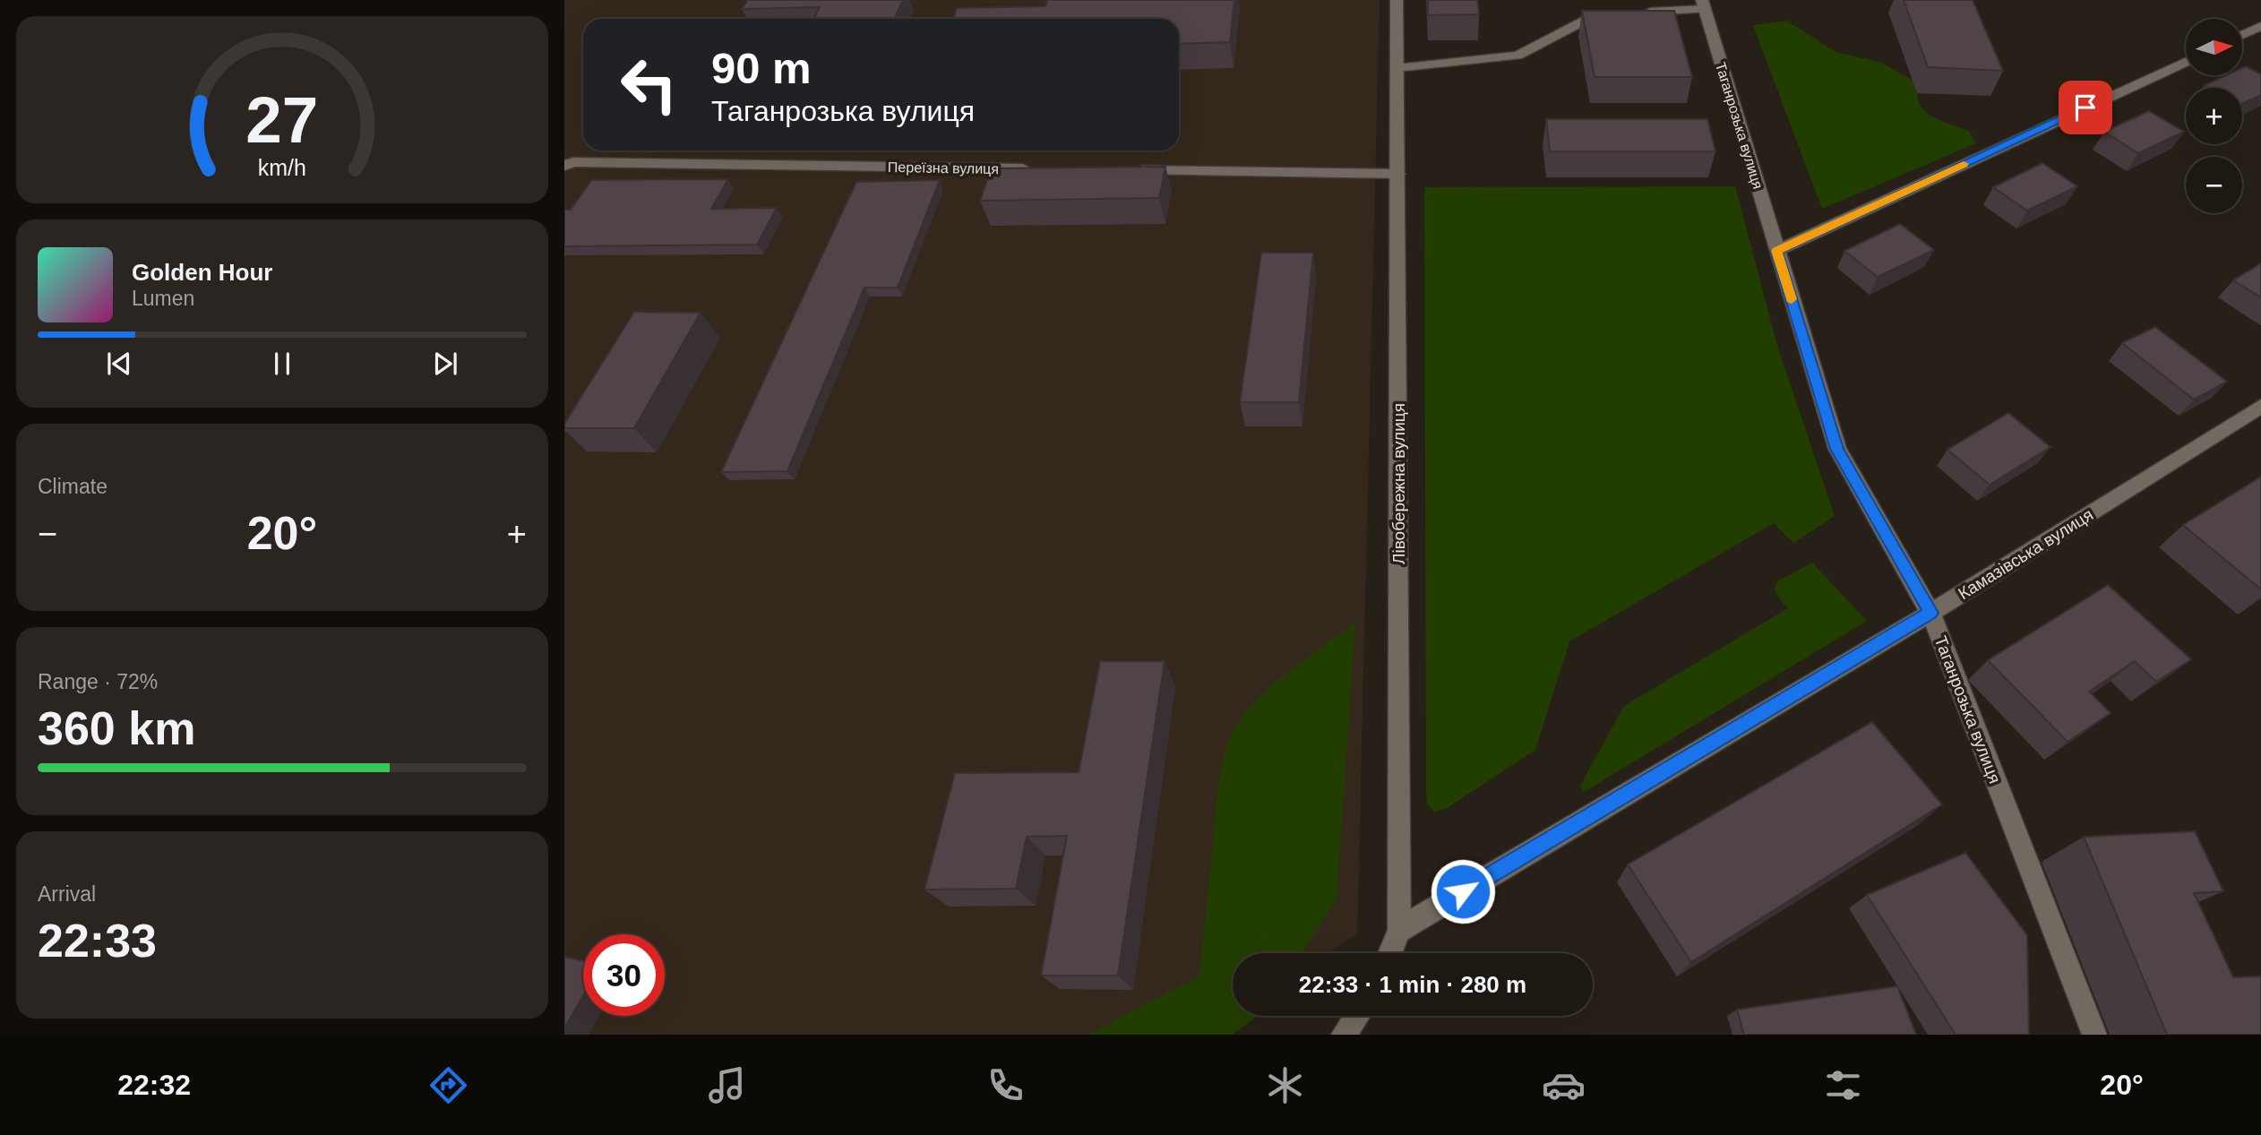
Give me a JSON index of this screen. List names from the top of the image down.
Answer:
{
  "streets": {
    "street": [
      "Таганрозька вулиця",
      "Переїзна вулиця",
      "Лівобережна вулиця",
      "Камазівська вулиця"
    ]
  },
  "crossings": [
    ["Таганрозька вулиця", "Камазівська вулиця"],
    ["Лівобережна вулиця", "Камазівська вулиця"]
  ],
  "north": "right",
  "page": {
    "map_buttons": ["+", "−"],
    "turn": ["90 m", "Таганрозька вулиця"],
    "song": ["Golden Hour", "Lumen"],
    "tile": [
      "Climate",
      ["Range · 72%", "360 km"],
      ["Arrival", "22:33"]
    ],
    "heat": ["−", "20°", "+"],
    "limit": "30",
    "trip": "22:33 · 1 min · 280 m",
    "tabs": ["22:32", "20°"],
    "gauge": ["27", "km/h"]
  }
}
